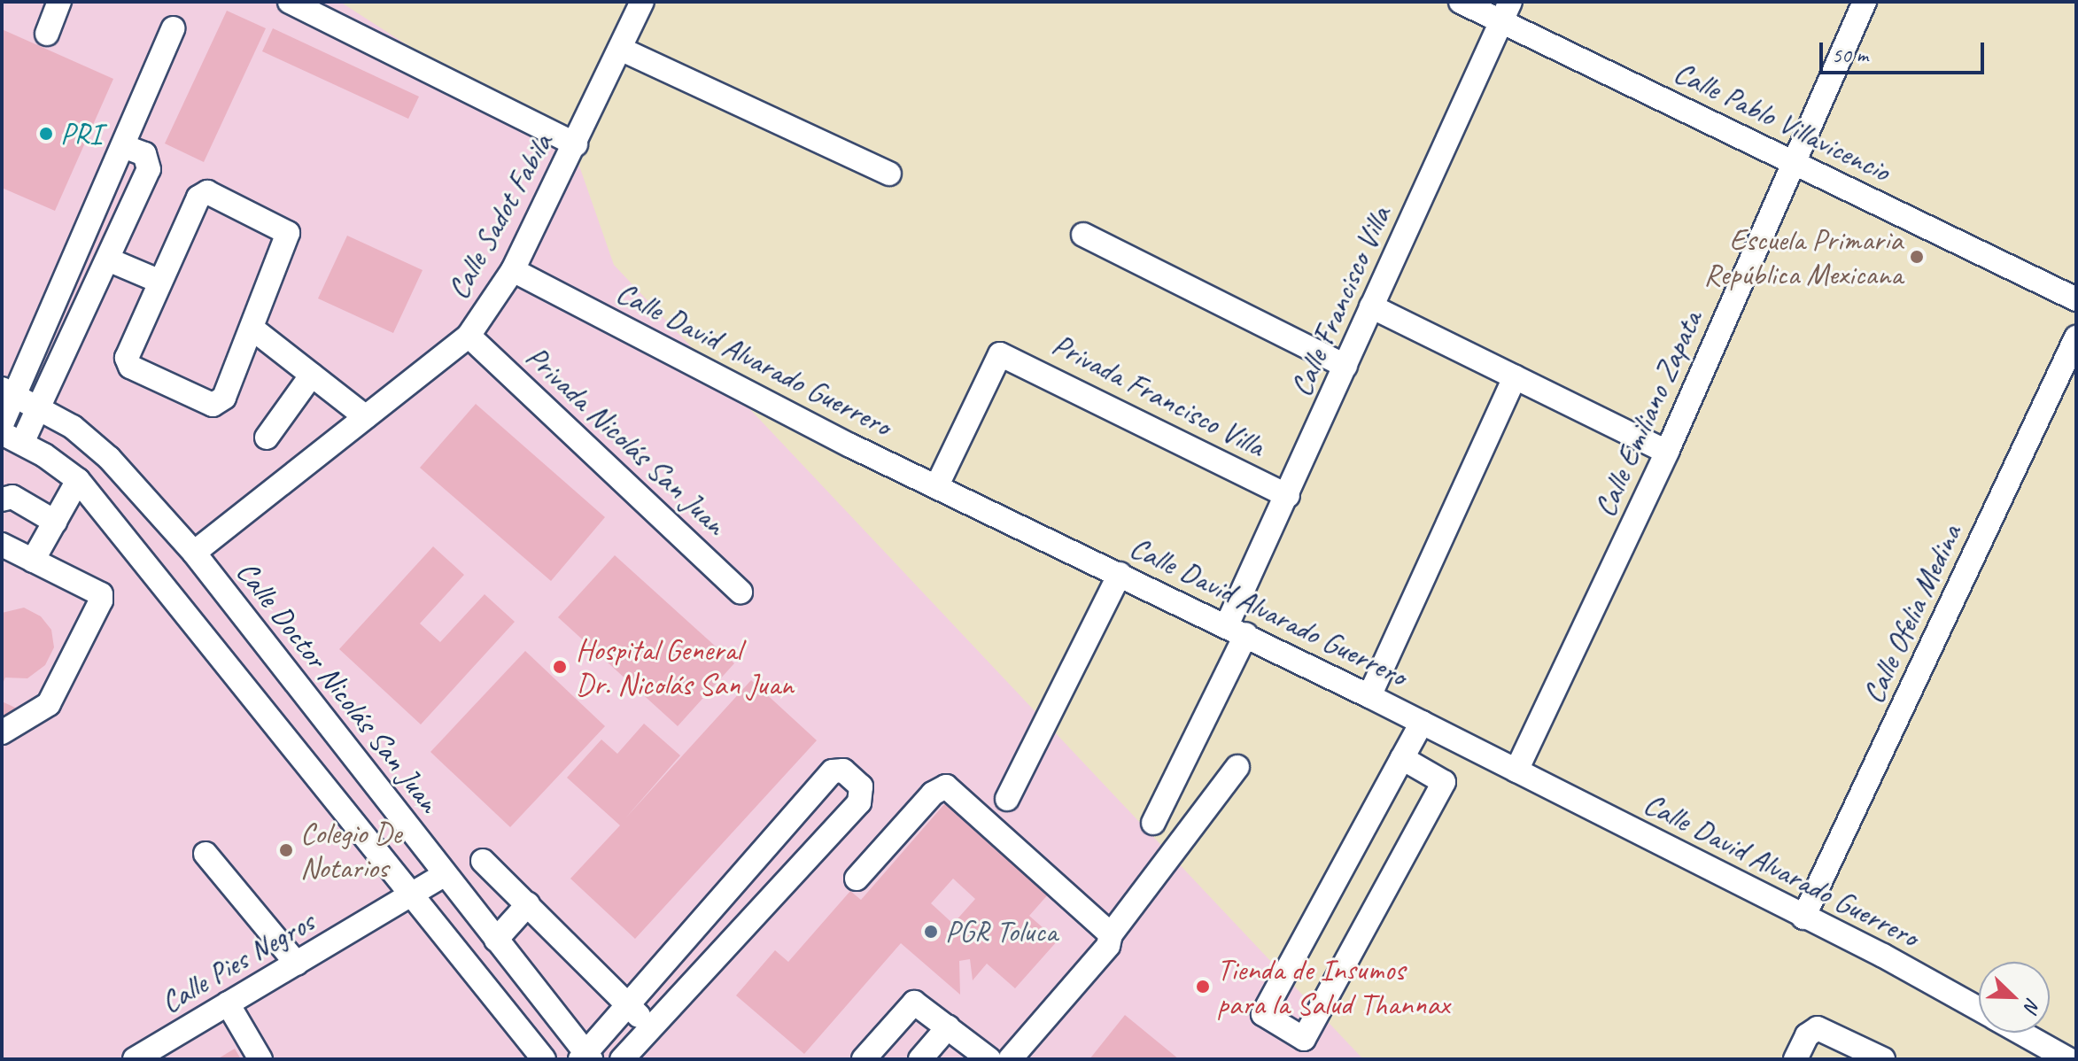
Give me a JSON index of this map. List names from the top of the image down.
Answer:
{
  "streets": {
    "street": [
      "Calle Pablo Villavicencio",
      "Calle Sadot Fabila",
      "Calle Francisco Villa",
      "Calle David Alvarado Guerrero",
      "Privada Francisco Villa",
      "Calle Emiliano Zapata",
      "Privada Nicolás San Juan",
      "Calle Ofelia Medina",
      "Calle Doctor Nicolás San Juan",
      "Calle Pies Negros"
    ]
  },
  "crossings": [
    ["Calle Pablo Villavicencio", "Calle Francisco Villa"],
    ["Calle Pablo Villavicencio", "Calle Emiliano Zapata"],
    ["Calle Sadot Fabila", "Calle David Alvarado Guerrero"],
    ["Calle Sadot Fabila", "Privada Nicolás San Juan"],
    ["Calle Sadot Fabila", "Calle Doctor Nicolás San Juan"],
    ["Calle Francisco Villa", "Calle David Alvarado Guerrero"],
    ["Calle Francisco Villa", "Privada Francisco Villa"],
    ["Calle David Alvarado Guerrero", "Privada Francisco Villa"],
    ["Calle David Alvarado Guerrero", "Calle Emiliano Zapata"],
    ["Calle David Alvarado Guerrero", "Calle Ofelia Medina"],
    ["Calle Doctor Nicolás San Juan", "Calle Pies Negros"]
  ],
  "places": [
    "PRI",
    "Escuela Primaria República Mexicana",
    "Hospital General Dr. Nicolás San Juan",
    "Colegio De Notarios",
    "PGR Toluca",
    "Tienda de Insumos para la Salud Thannax"
  ],
  "scale_bar": "50 m",
  "north": "bottom right"
}
